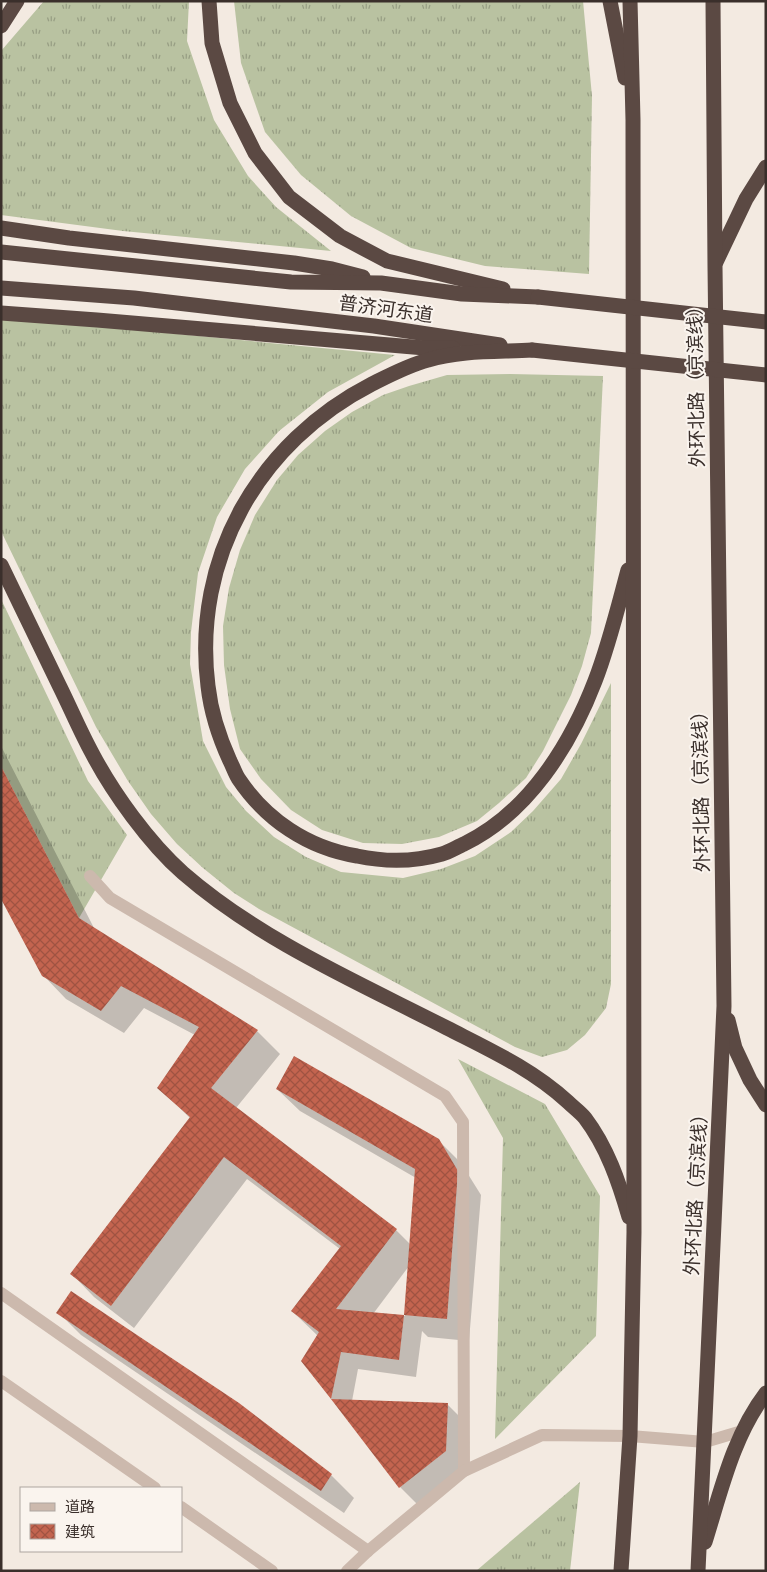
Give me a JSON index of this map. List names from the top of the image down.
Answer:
{
  "streets": {
    "highway": ["普济河东道", "外环北路（京滨线）"]
  },
  "legend": ["道路", "建筑"]
}
